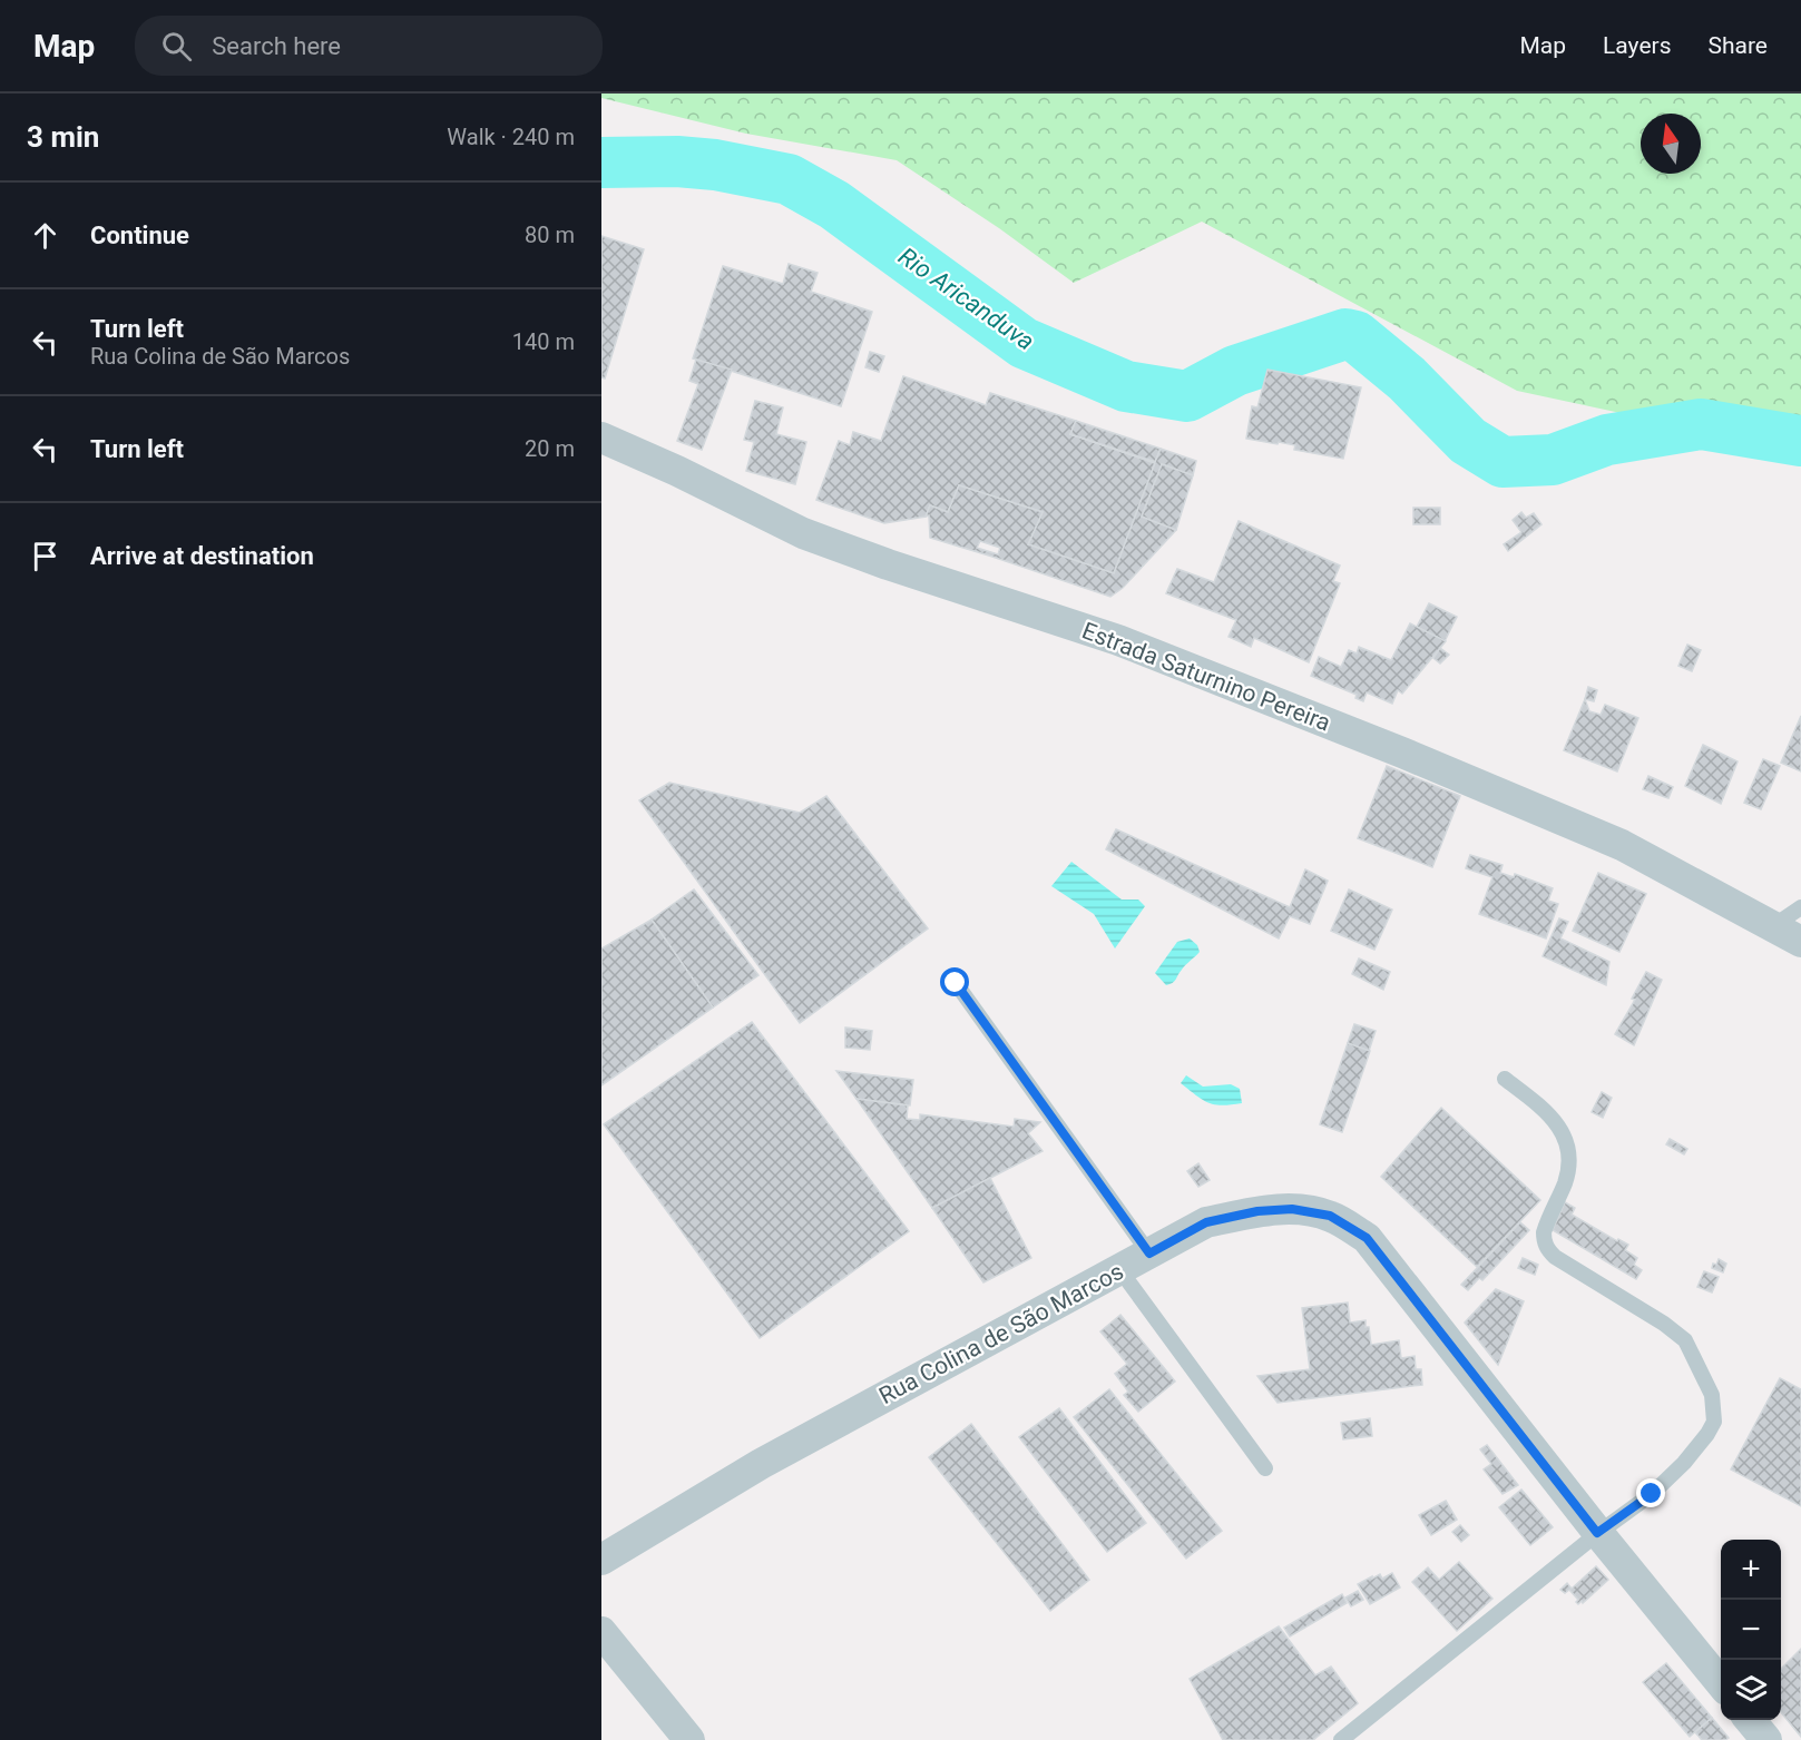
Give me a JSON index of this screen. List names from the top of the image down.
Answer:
{
  "streets": {
    "street": ["Estrada Saturnino Pereira", "Rua Colina de São Marcos"]
  },
  "water": ["Rio Aricanduva"],
  "north": "top",
  "page": {
    "header": "Map",
    "search": "Search here",
    "nav": ["Map", "Layers", "Share"],
    "heading": ["3 min", "Walk · 240 m"],
    "list": [
      ["Continue", "80 m"],
      ["Turn left", "Rua Colina de São Marcos", "140 m"],
      ["Turn left", "20 m"],
      "Arrive at destination"
    ],
    "map_buttons": ["+", "−"]
  }
}
